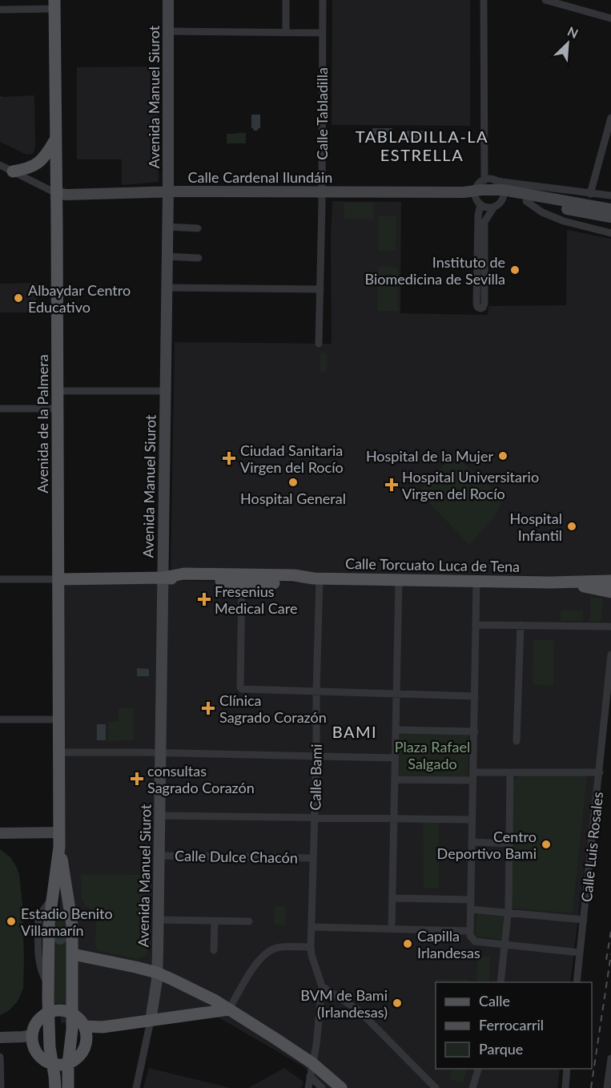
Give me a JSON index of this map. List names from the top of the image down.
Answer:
{
  "streets": {
    "main road": [
      "Avenida Manuel Siurot",
      "Calle Cardenal Ilundáin",
      "Avenida de la Palmera",
      "Calle Torcuato Luca de Tena"
    ],
    "street": [
      "Calle Tabladilla",
      "Calle Bami",
      "Calle Luis Rosales",
      "Calle Dulce Chacón"
    ]
  },
  "crossings": [
    ["Avenida Manuel Siurot", "Calle Cardenal Ilundáin"],
    ["Avenida Manuel Siurot", "Calle Torcuato Luca de Tena"],
    ["Avenida Manuel Siurot", "Calle Dulce Chacón"],
    ["Calle Tabladilla", "Calle Cardenal Ilundáin"],
    ["Calle Cardenal Ilundáin", "Avenida de la Palmera"],
    ["Avenida de la Palmera", "Calle Torcuato Luca de Tena"],
    ["Calle Torcuato Luca de Tena", "Calle Bami"],
    ["Calle Bami", "Calle Dulce Chacón"]
  ],
  "districts": ["TABLADILLA-LA ESTRELLA", "BAMI"],
  "parks": ["Plaza Rafael Salgado"],
  "places": {
    "other": [
      "Instituto de Biomedicina de Sevilla",
      "Albaydar Centro Educativo",
      "Hospital de la Mujer",
      "Hospital General",
      "Hospital Infantil",
      "Centro Deportivo Bami",
      "Estadio Benito Villamarín",
      "Capilla Irlandesas",
      "BVM de Bami (Irlandesas)"
    ],
    "health": [
      "Ciudad Sanitaria Virgen del Rocío",
      "Hospital Universitario Virgen del Rocío",
      "Fresenius Medical Care",
      "Clínica Sagrado Corazón",
      "consultas Sagrado Corazón"
    ]
  },
  "legend": ["Calle", "Ferrocarril", "Parque"],
  "north": "top right"
}
